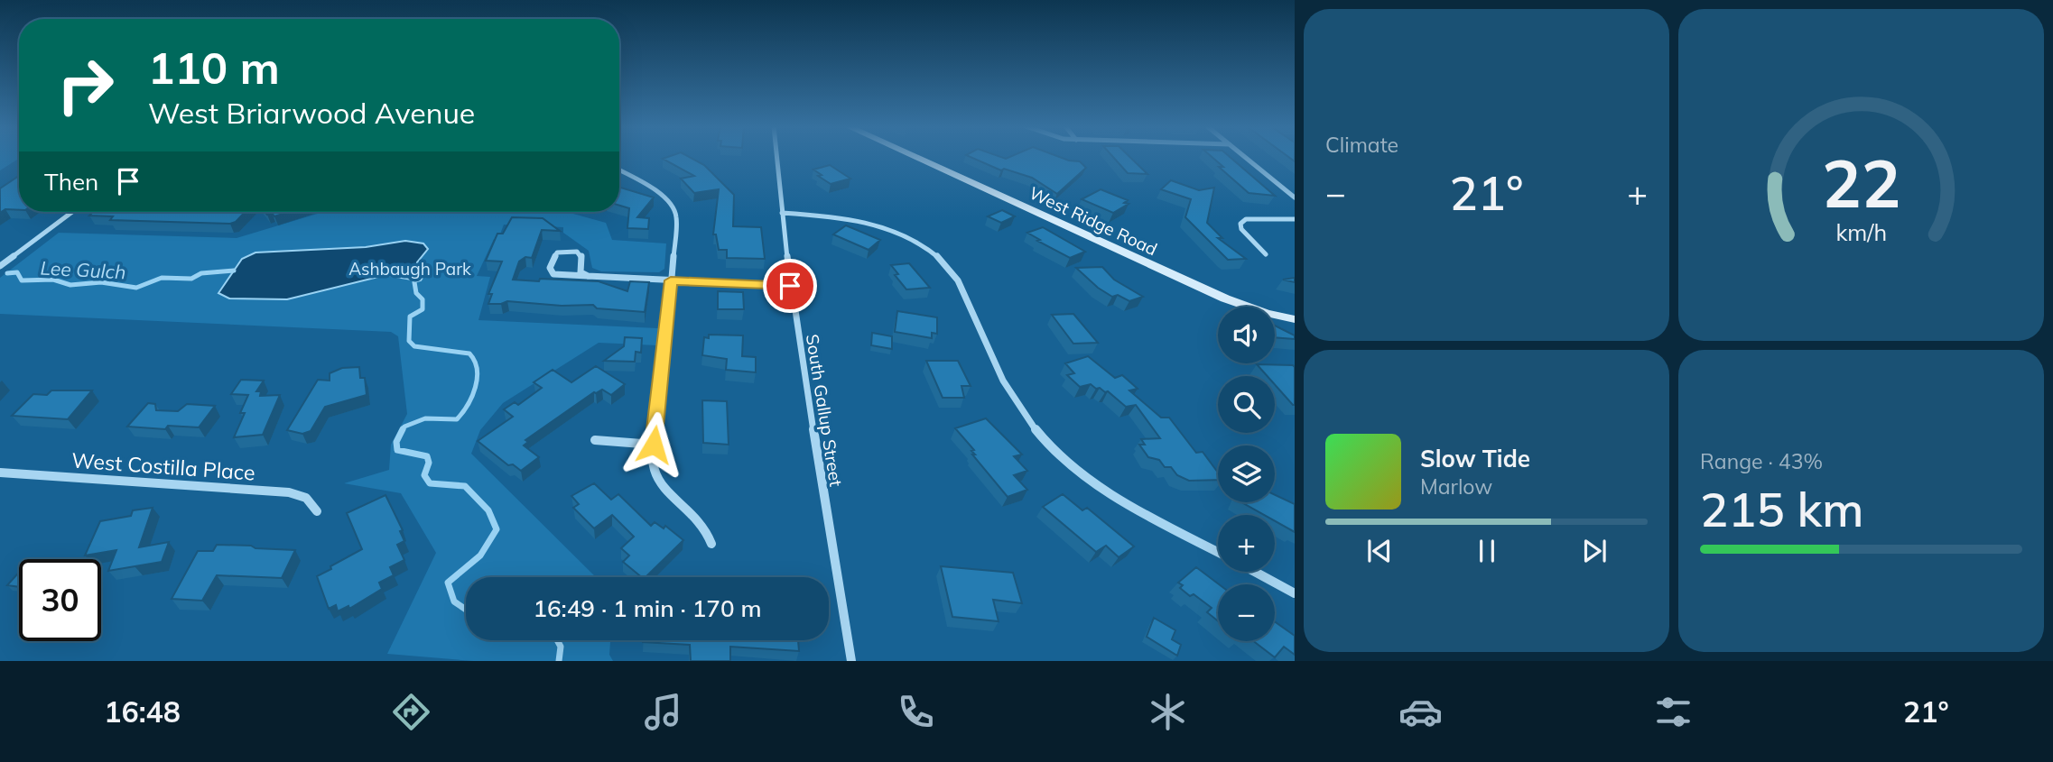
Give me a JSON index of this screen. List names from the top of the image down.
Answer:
{
  "streets": {
    "street": ["West Ridge Road", "South Gallup Street", "West Costilla Place"]
  },
  "water": ["Lee Gulch"],
  "parks": ["Ashbaugh Park"],
  "page": {
    "tile": [
      "Climate",
      ["Range · 43%", "215 km"]
    ],
    "turn": ["110 m", "West Briarwood Avenue"],
    "then": "Then",
    "heat": ["−", "21°", "+"],
    "map_buttons": ["+", "−"],
    "song": ["Slow Tide", "Marlow"],
    "limit": "30",
    "trip": "16:49 · 1 min · 170 m",
    "tabs": ["16:48", "21°"],
    "gauge": ["22", "km/h"]
  }
}
